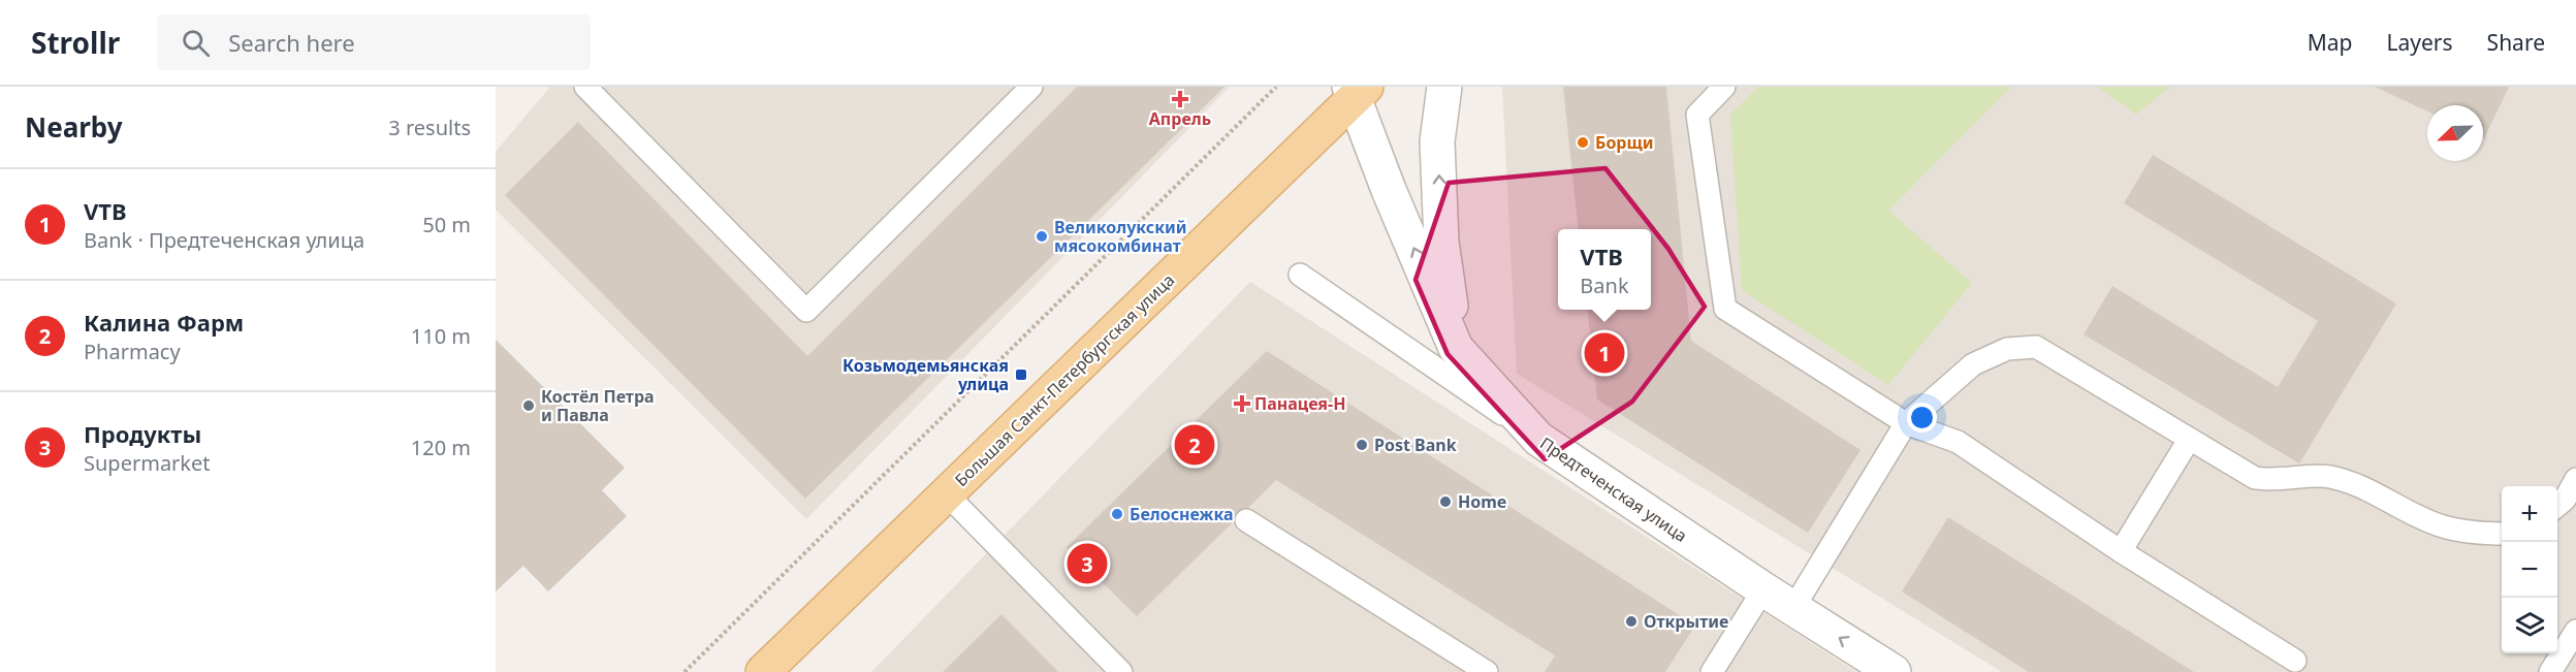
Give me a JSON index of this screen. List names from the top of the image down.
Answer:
{
  "streets": {
    "main road": ["Большая Санкт-Петербургская улица"],
    "street": ["Предтеченская улица"]
  },
  "crossings": [
    ["Большая Санкт-Петербургская улица", "Предтеченская улица"]
  ],
  "one_way": ["Предтеченская улица"],
  "places": {
    "health": ["Апрель", "Панацея-Н"],
    "other": [
      "Борщи",
      "Великолукский мясокомбинат",
      "Костёл Петра и Павла",
      "Post Bank",
      "Home",
      "Белоснежка",
      "Открытие"
    ],
    "transit": ["Козьмодемьянская улица"]
  },
  "north": "bottom left",
  "page": {
    "header": "Strollr",
    "search": "Search here",
    "nav": ["Map", "Layers", "Share"],
    "heading": ["Nearby", "3 results"],
    "list": [
      {
        "mark": "1",
        "name": "VTB",
        "note": "Bank · Предтеченская улица",
        "value": "50 m"
      },
      {
        "mark": "2",
        "name": "Калина Фарм",
        "note": "Pharmacy",
        "value": "110 m"
      },
      {
        "mark": "3",
        "name": "Продукты",
        "note": "Supermarket",
        "value": "120 m"
      }
    ],
    "popup": ["VTB", "Bank"],
    "pins": ["1", "2", "3"],
    "map_buttons": ["+", "−"]
  }
}
